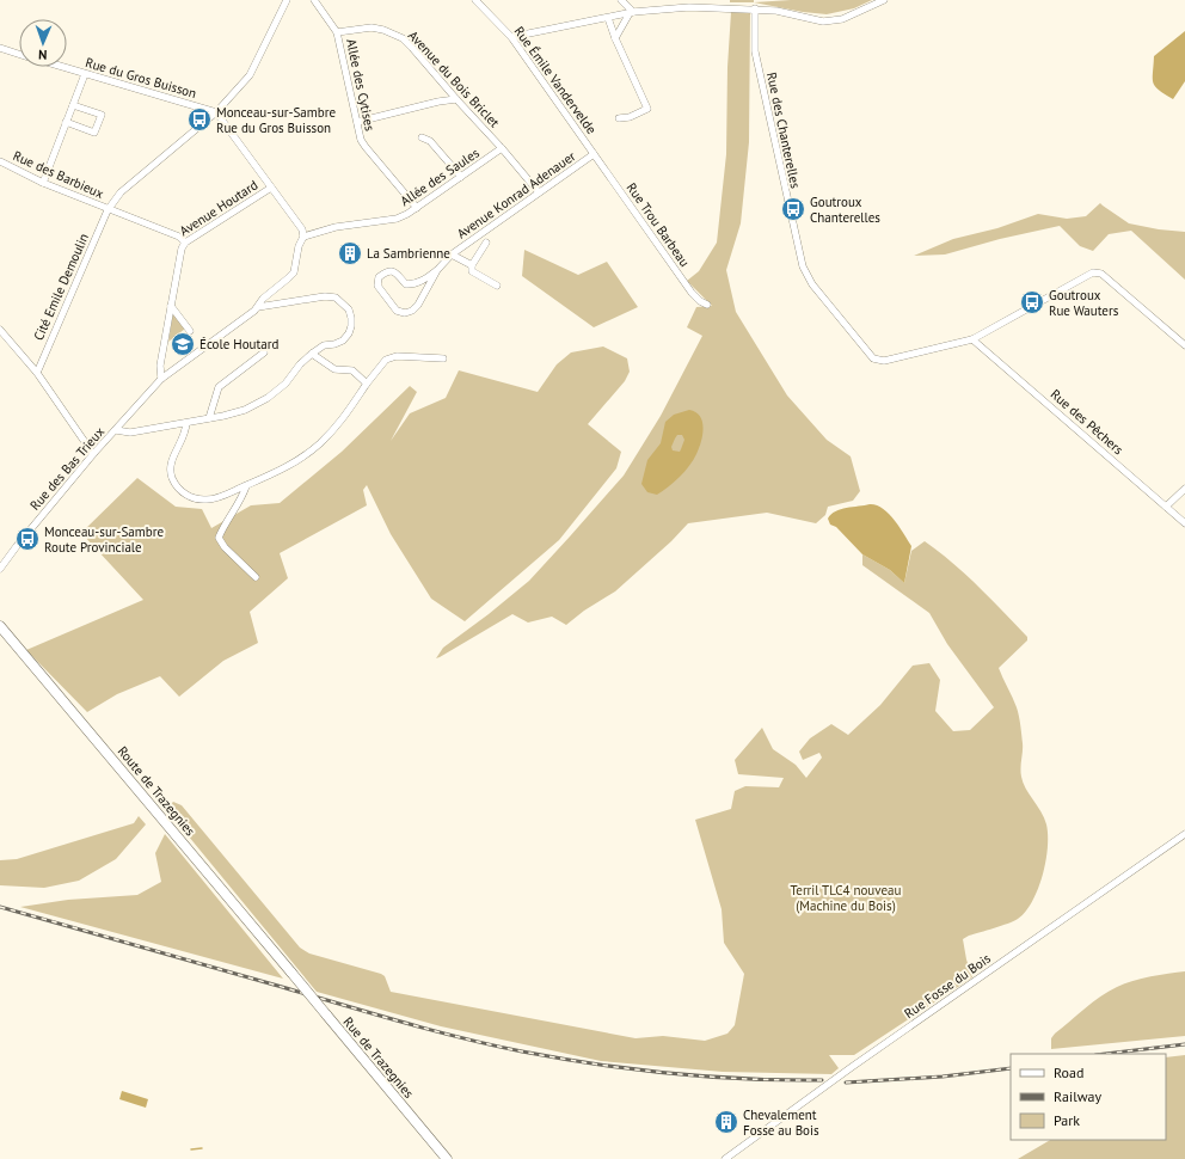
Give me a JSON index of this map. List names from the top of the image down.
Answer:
{
  "streets": {
    "main road": ["Route de Trazegnies", "Rue de Trazegnies"],
    "street": [
      "Rue du Gros Buisson",
      "Avenue du Bois Briclet",
      "Rue Émile Vandervelde",
      "Allée des Cytises",
      "Rue des Chanterelles",
      "Rue des Barbieux",
      "Allée des Saules",
      "Avenue Konrad Adenauer",
      "Avenue Houtard",
      "Rue Trou Barbeau",
      "Cité Emile Demoulin",
      "Rue des Pêchers",
      "Rue des Bas Trieux",
      "Rue Fosse du Bois"
    ]
  },
  "crossings": [
    ["Rue du Gros Buisson", "Cité Emile Demoulin"],
    ["Avenue du Bois Briclet", "Allée des Cytises"],
    ["Avenue du Bois Briclet", "Allée des Saules"],
    ["Avenue du Bois Briclet", "Avenue Konrad Adenauer"],
    ["Rue Émile Vandervelde", "Avenue Konrad Adenauer"],
    ["Rue Émile Vandervelde", "Rue Trou Barbeau"],
    ["Allée des Cytises", "Allée des Saules"],
    ["Rue des Chanterelles", "Rue des Pêchers"],
    ["Rue des Barbieux", "Avenue Houtard"],
    ["Rue des Barbieux", "Cité Emile Demoulin"],
    ["Allée des Saules", "Rue des Bas Trieux"],
    ["Avenue Konrad Adenauer", "Rue Trou Barbeau"],
    ["Avenue Houtard", "Rue des Bas Trieux"],
    ["Route de Trazegnies", "Rue de Trazegnies"]
  ],
  "parks": ["Terril TLC4 nouveau (Machine du Bois)"],
  "places": {
    "bus stop": [
      "Monceau-sur-Sambre Rue du Gros Buisson",
      "Goutroux Chanterelles",
      "Goutroux Rue Wauters",
      "Monceau-sur-Sambre Route Provinciale"
    ],
    "building": ["La Sambrienne", "Chevalement Fosse au Bois"],
    "school or university": ["École Houtard"]
  },
  "legend": ["Road", "Railway", "Park"],
  "north": "bottom"
}
